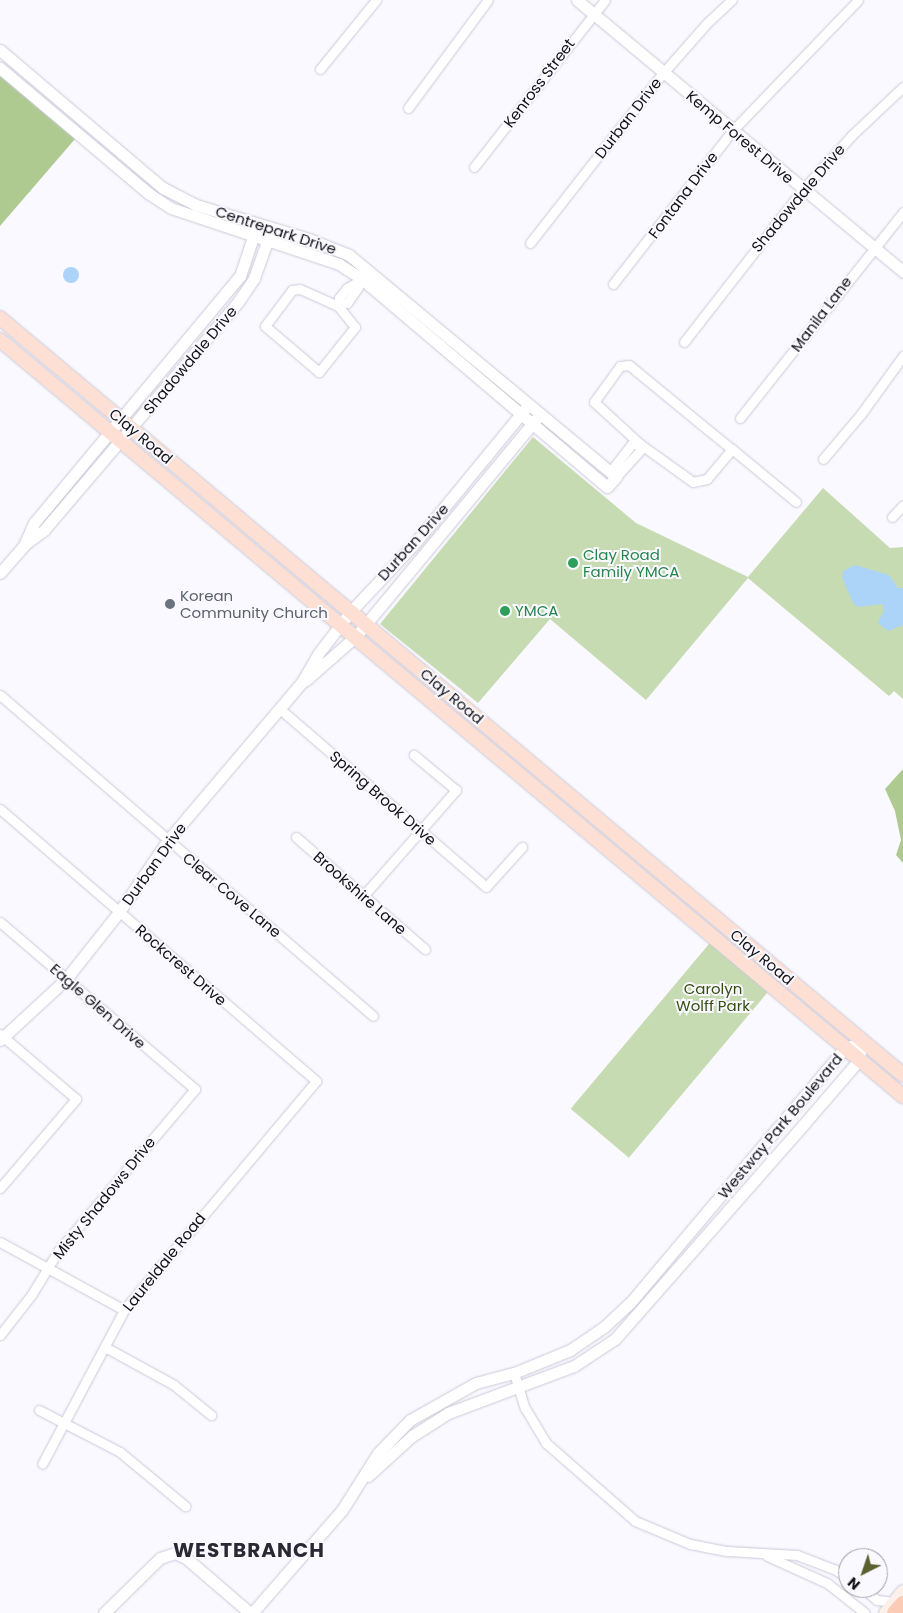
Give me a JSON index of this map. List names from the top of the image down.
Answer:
{
  "streets": {
    "main road": ["Clay Road"],
    "street": [
      "Kenross Street",
      "Durban Drive",
      "Kemp Forest Drive",
      "Fontana Drive",
      "Shadowdale Drive",
      "Centrepark Drive",
      "Manila Lane",
      "Spring Brook Drive",
      "Brookshire Lane",
      "Clear Cove Lane",
      "Rockcrest Drive",
      "Eagle Glen Drive",
      "Westway Park Boulevard",
      "Misty Shadows Drive",
      "Laureldale Road"
    ]
  },
  "crossings": [
    ["Kenross Street", "Kemp Forest Drive"],
    ["Durban Drive", "Kemp Forest Drive"],
    ["Durban Drive", "Centrepark Drive"],
    ["Durban Drive", "Clay Road"],
    ["Durban Drive", "Spring Brook Drive"],
    ["Durban Drive", "Clear Cove Lane"],
    ["Durban Drive", "Rockcrest Drive"],
    ["Durban Drive", "Eagle Glen Drive"],
    ["Kemp Forest Drive", "Fontana Drive"],
    ["Kemp Forest Drive", "Shadowdale Drive"],
    ["Kemp Forest Drive", "Manila Lane"],
    ["Shadowdale Drive", "Centrepark Drive"],
    ["Shadowdale Drive", "Clay Road"],
    ["Clay Road", "Westway Park Boulevard"],
    ["Rockcrest Drive", "Laureldale Road"],
    ["Eagle Glen Drive", "Misty Shadows Drive"]
  ],
  "districts": ["WESTBRANCH"],
  "parks": ["Carolyn Wolff Park"],
  "places": ["Clay Road Family YMCA", "Korean Community Church", "YMCA"],
  "north": "bottom left"
}
